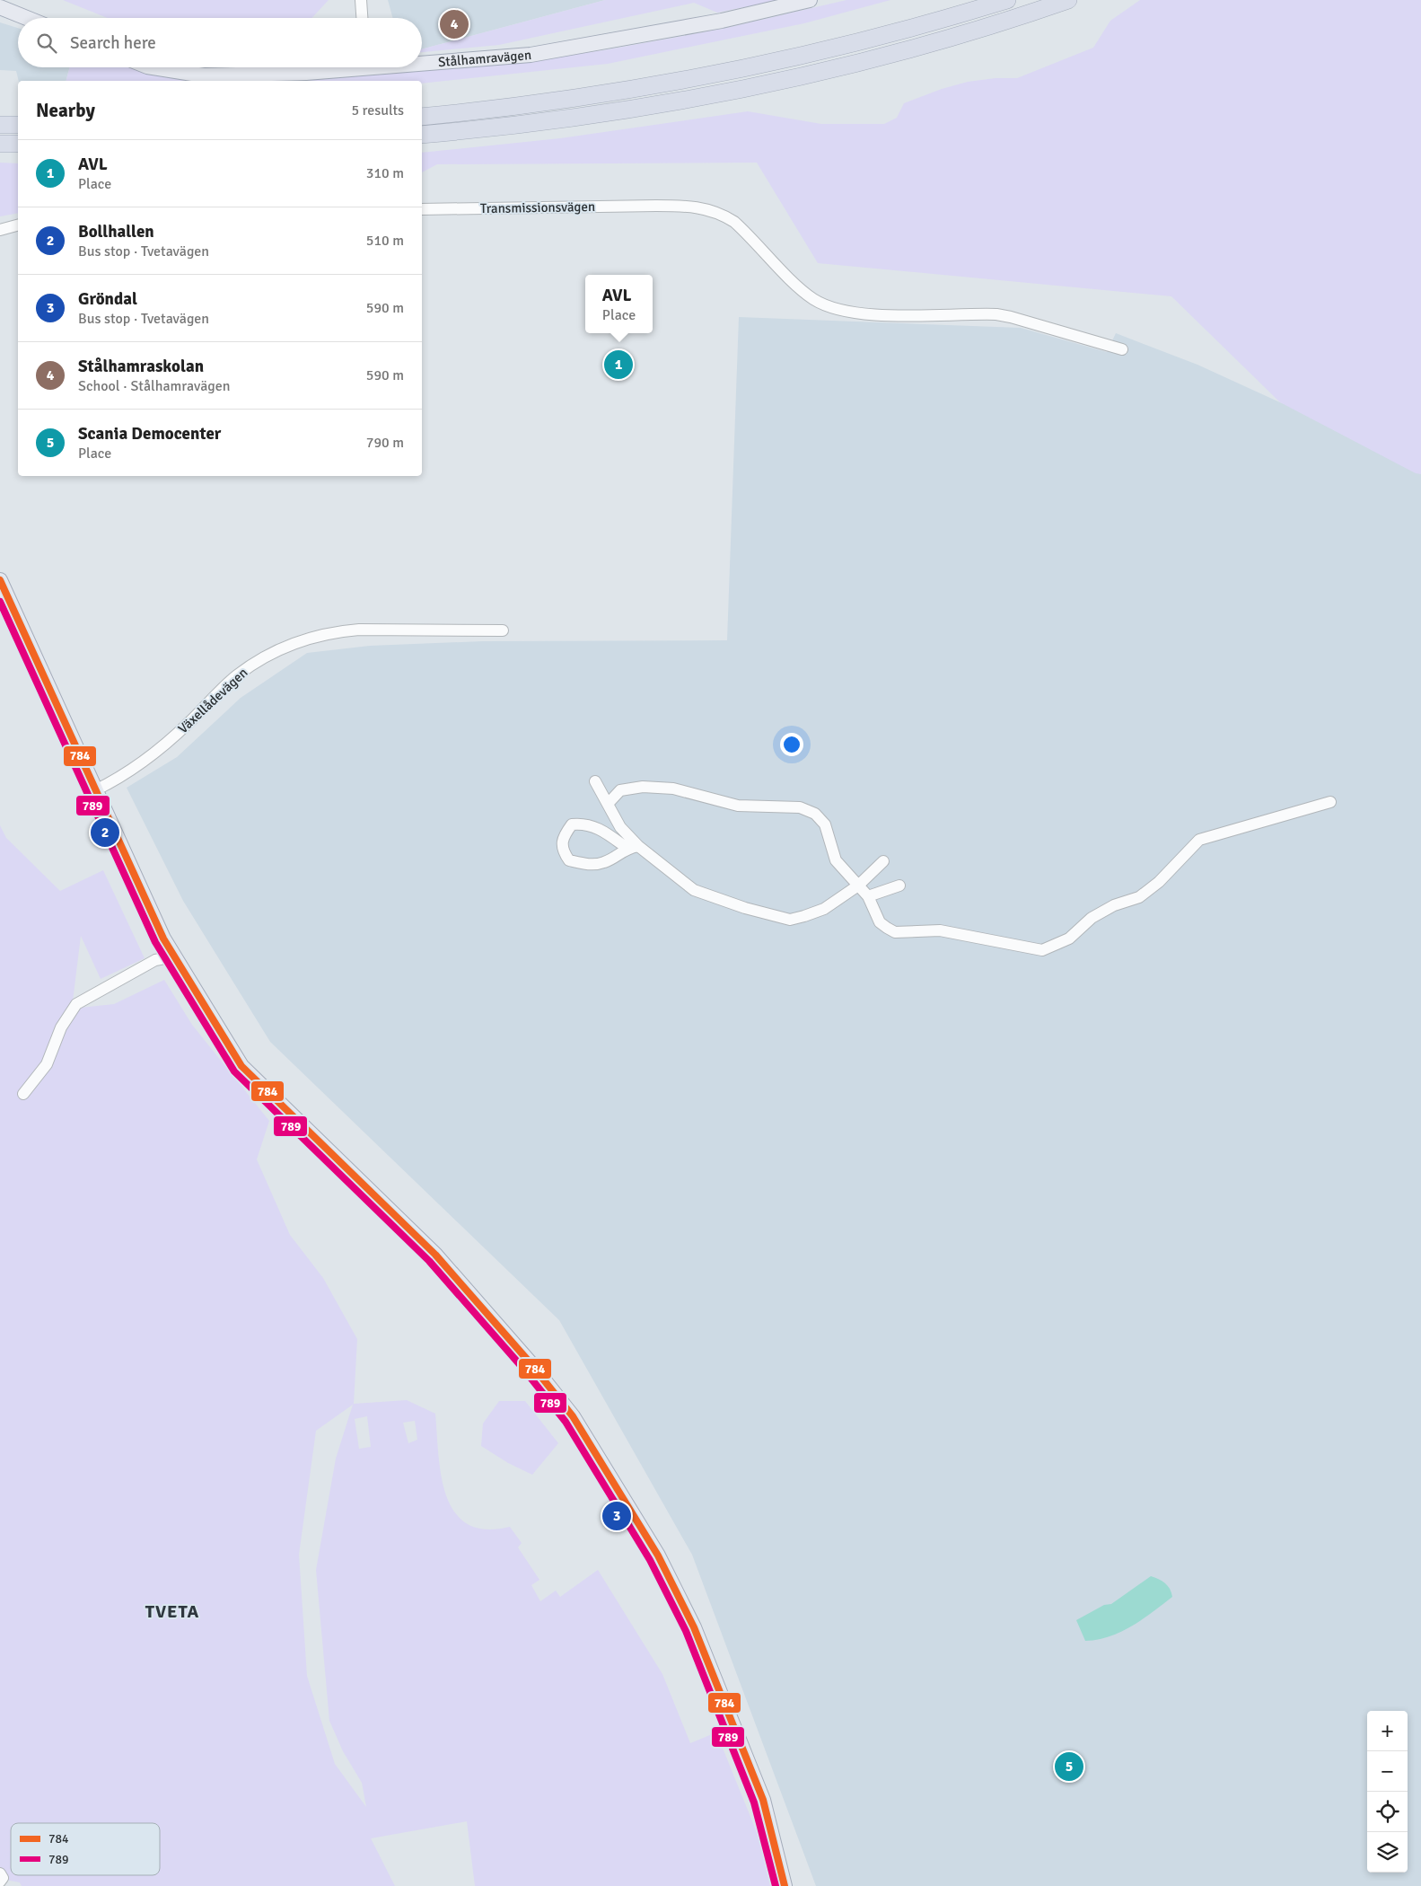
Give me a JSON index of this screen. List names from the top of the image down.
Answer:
{
  "streets": {
    "main road": ["Stålhamravägen"],
    "street": ["Transmissionsvägen", "Växellådevägen"]
  },
  "districts": ["TVETA"],
  "lines": ["transit line 784", "transit line 789"],
  "legend": ["784", "789"],
  "page": {
    "pins": [
      "4",
      "1",
      "2",
      "3",
      "5"
    ],
    "search": "Search here",
    "heading": ["Nearby", "5 results"],
    "list": [
      {
        "mark": "1",
        "name": "AVL",
        "note": "Place",
        "value": "310 m"
      },
      {
        "mark": "2",
        "name": "Bollhallen",
        "note": "Bus stop · Tvetavägen",
        "value": "510 m"
      },
      {
        "mark": "3",
        "name": "Gröndal",
        "note": "Bus stop · Tvetavägen",
        "value": "590 m"
      },
      {
        "mark": "4",
        "name": "Stålhamraskolan",
        "note": "School · Stålhamravägen",
        "value": "590 m"
      },
      {
        "mark": "5",
        "name": "Scania Democenter",
        "note": "Place",
        "value": "790 m"
      }
    ],
    "popup": ["AVL", "Place"],
    "map_buttons": ["+", "−"]
  }
}
